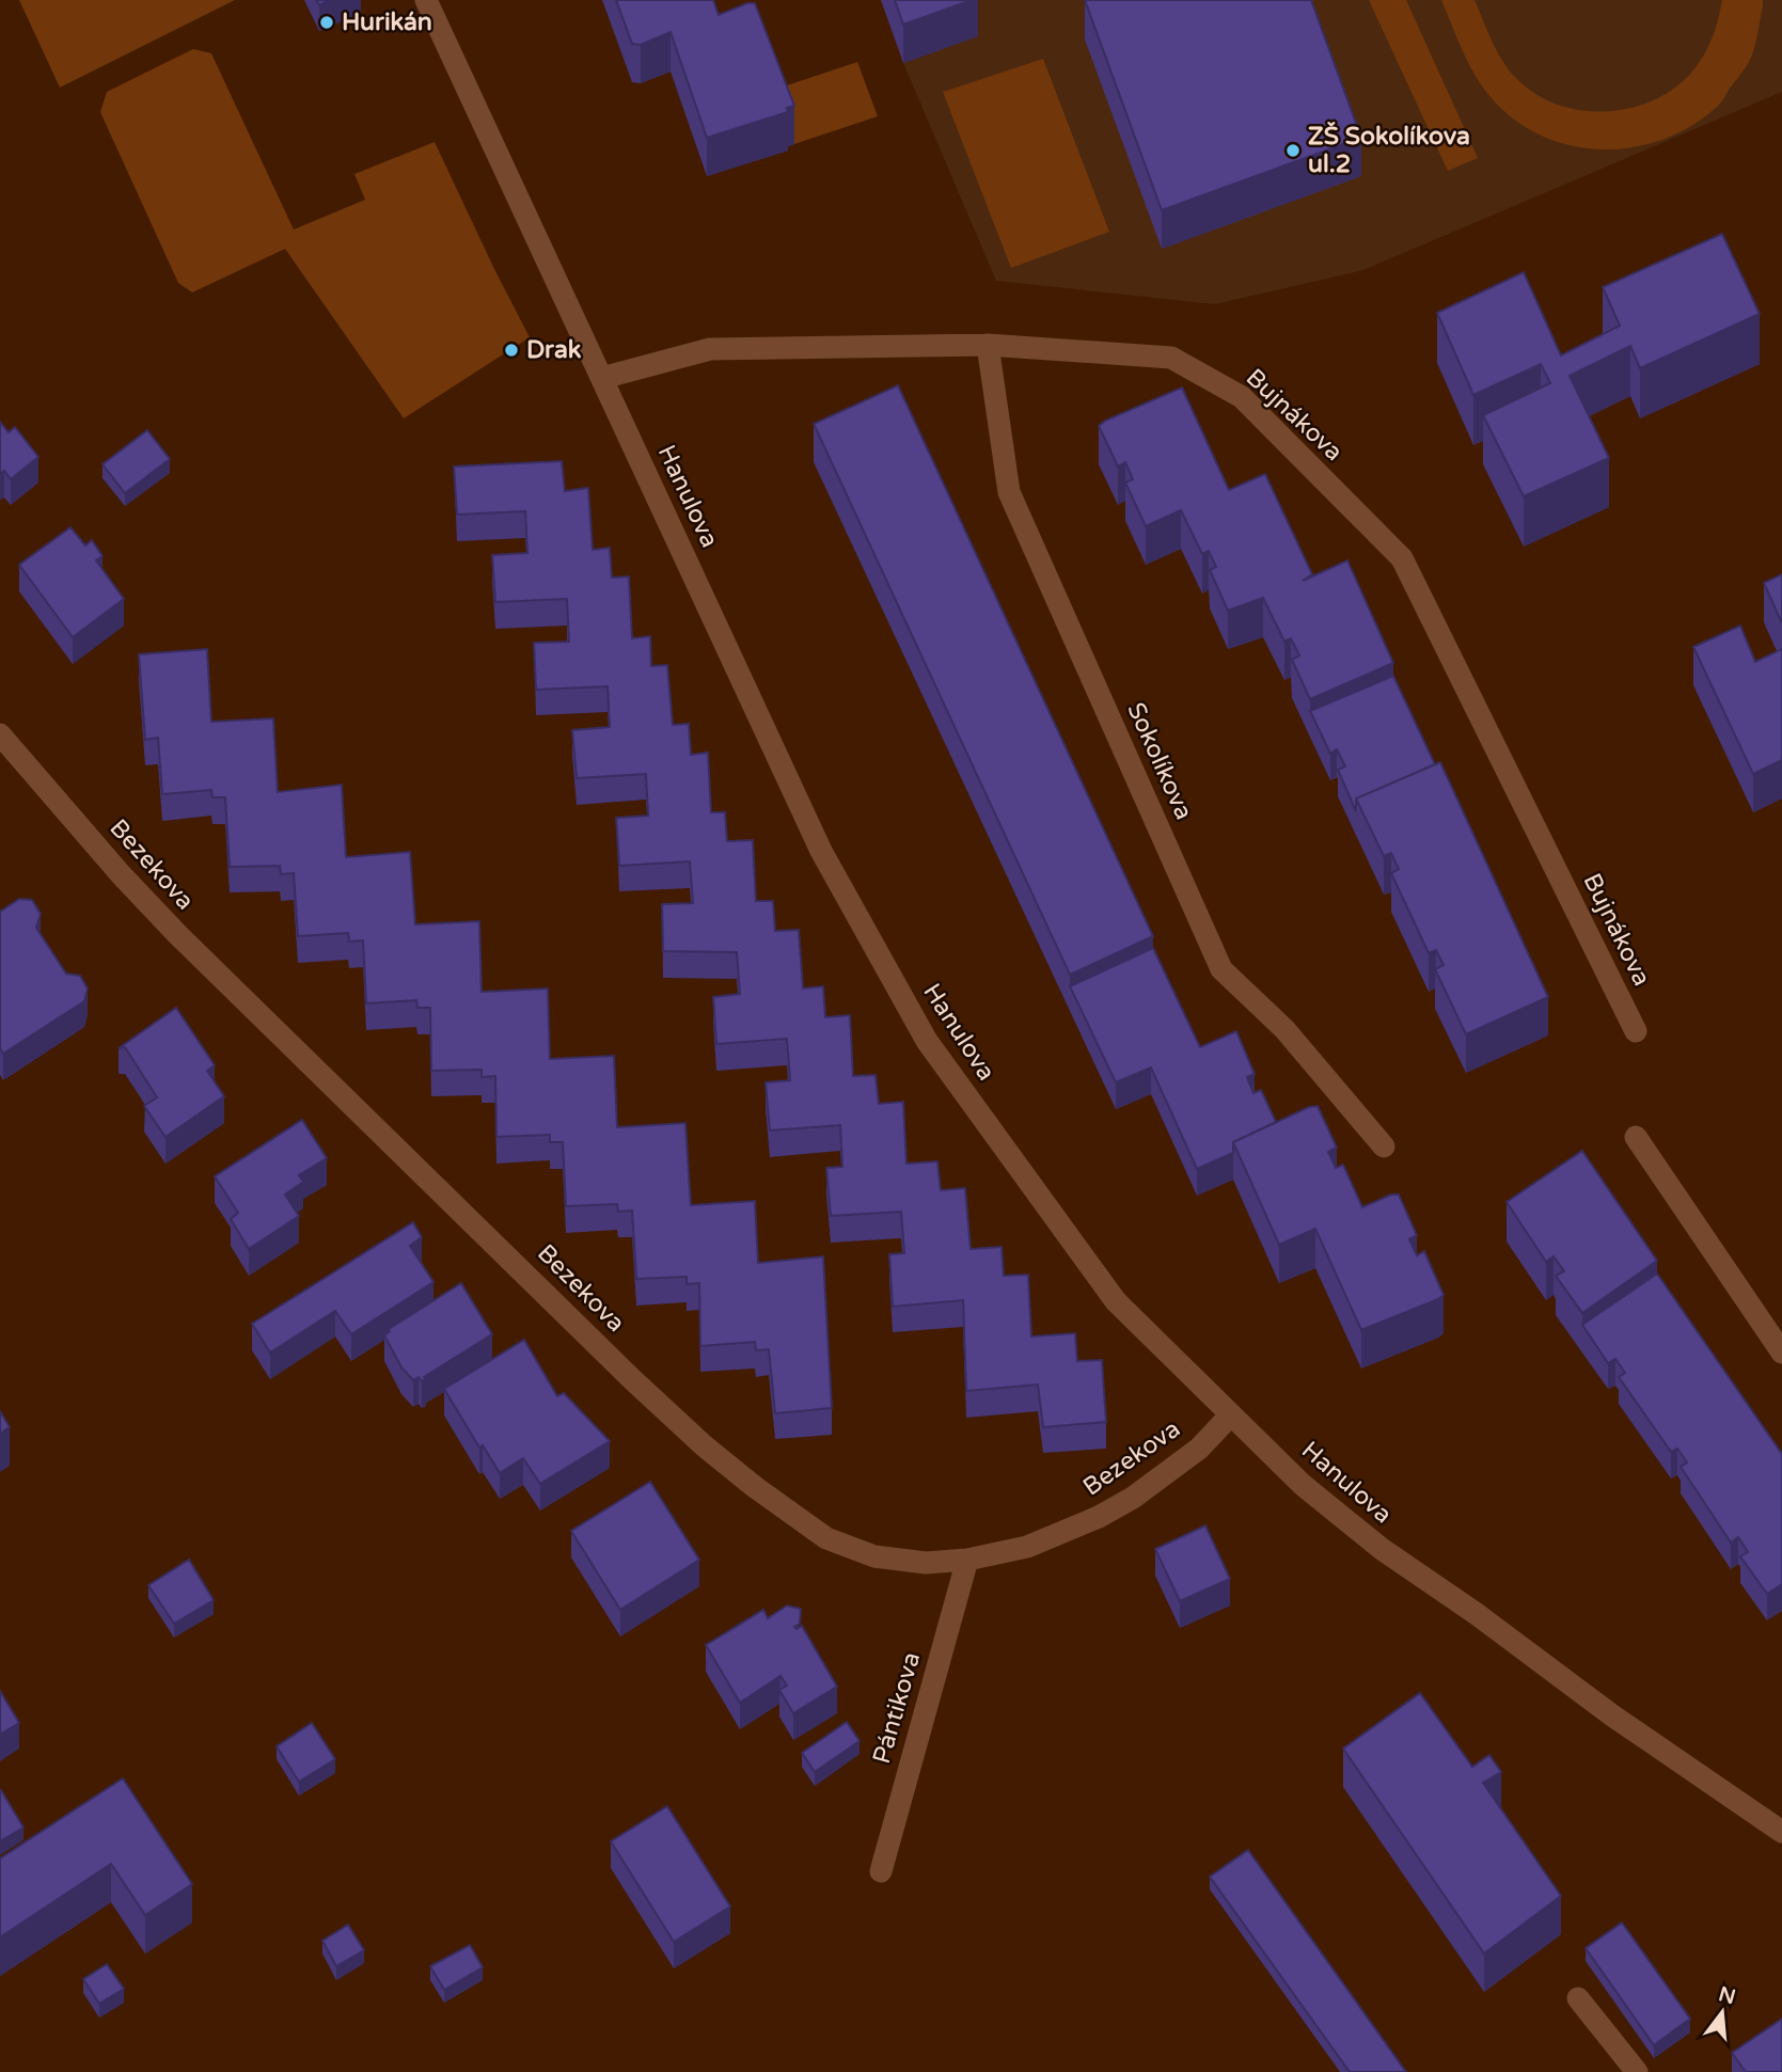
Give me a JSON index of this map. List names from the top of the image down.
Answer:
{
  "streets": {
    "street": [
      "Bujnákova",
      "Hanulova",
      "Sokolíkova",
      "Bezekova",
      "Pántikova"
    ]
  },
  "crossings": [
    ["Bujnákova", "Hanulova"],
    ["Bujnákova", "Sokolíkova"],
    ["Hanulova", "Bezekova"],
    ["Bezekova", "Pántikova"]
  ],
  "places": ["Hurikán", "ZŠ Sokolíkova ul.2", "Drak"],
  "north": "top"
}
